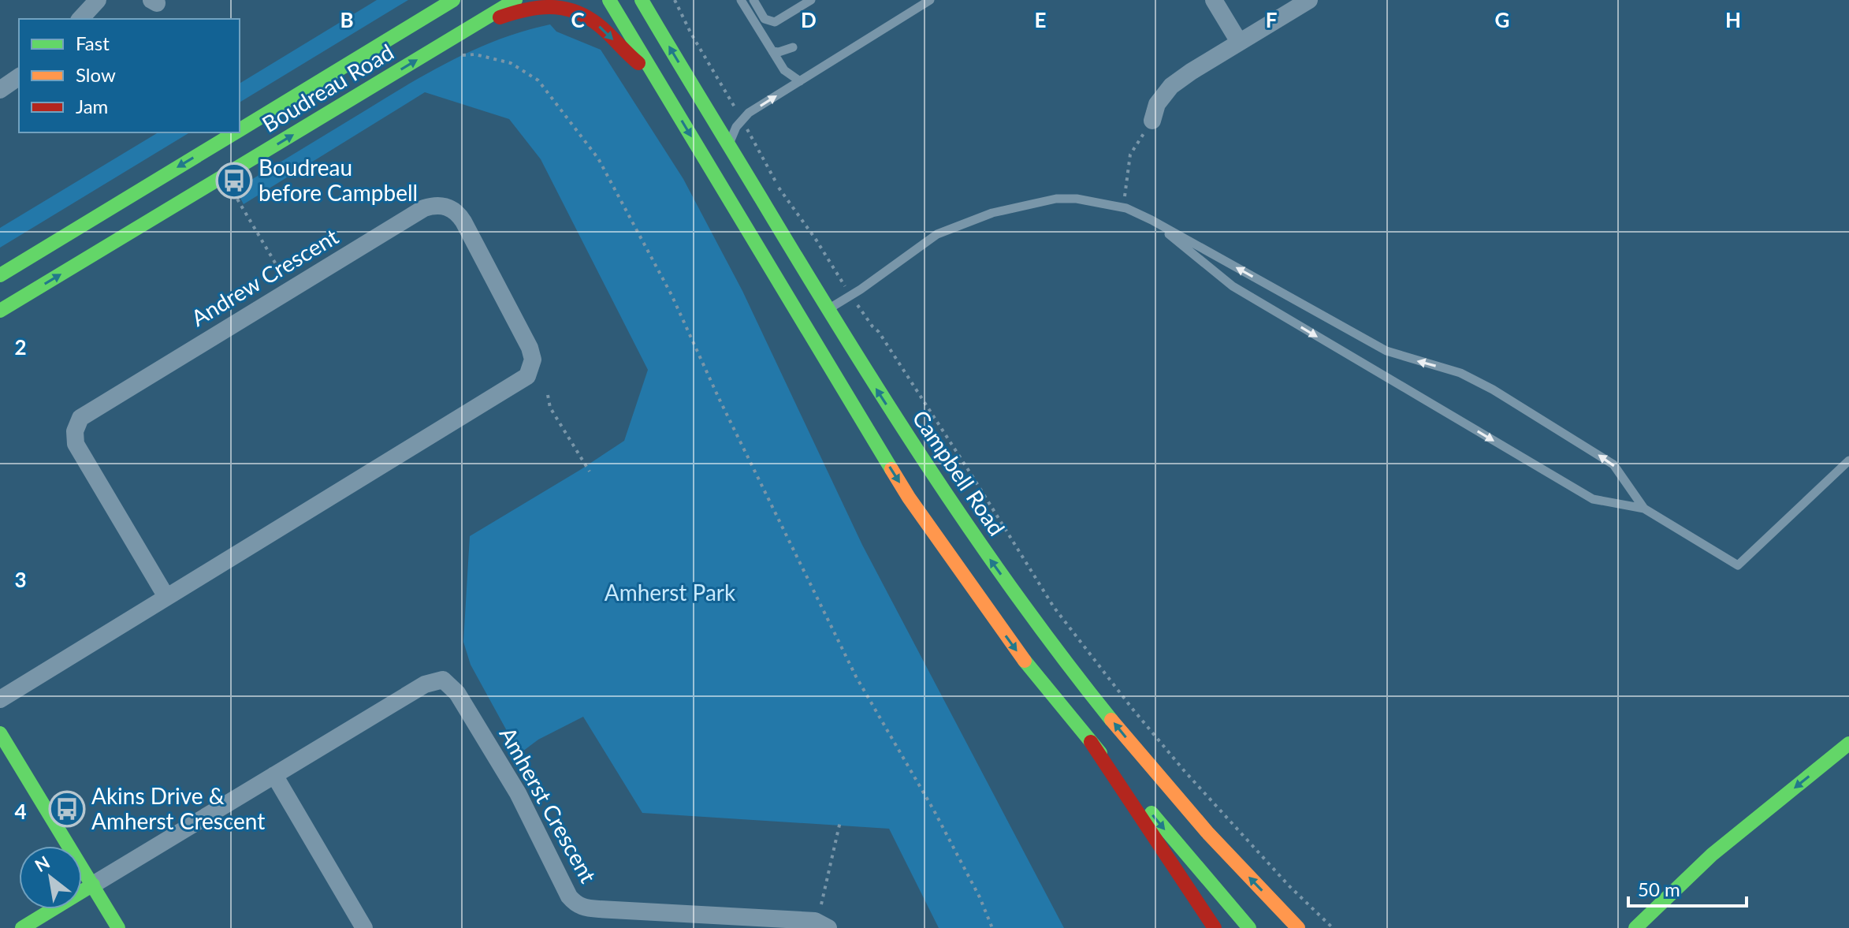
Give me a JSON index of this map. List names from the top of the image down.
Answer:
{
  "streets": {
    "main road": ["Boudreau Road", "Campbell Road"],
    "street": ["Andrew Crescent", "Amherst Crescent"]
  },
  "parks": ["Amherst Park"],
  "places": {
    "bus stop": ["Boudreau before Campbell", "Akins Drive & Amherst Crescent"]
  },
  "legend": ["Fast", "Slow", "Jam"],
  "scale_bar": "50 m",
  "north": "top left",
  "grid": {
    "columns": [
      "B",
      "C",
      "D",
      "E",
      "F",
      "G",
      "H"
    ],
    "rows": ["2", "3", "4"]
  }
}
